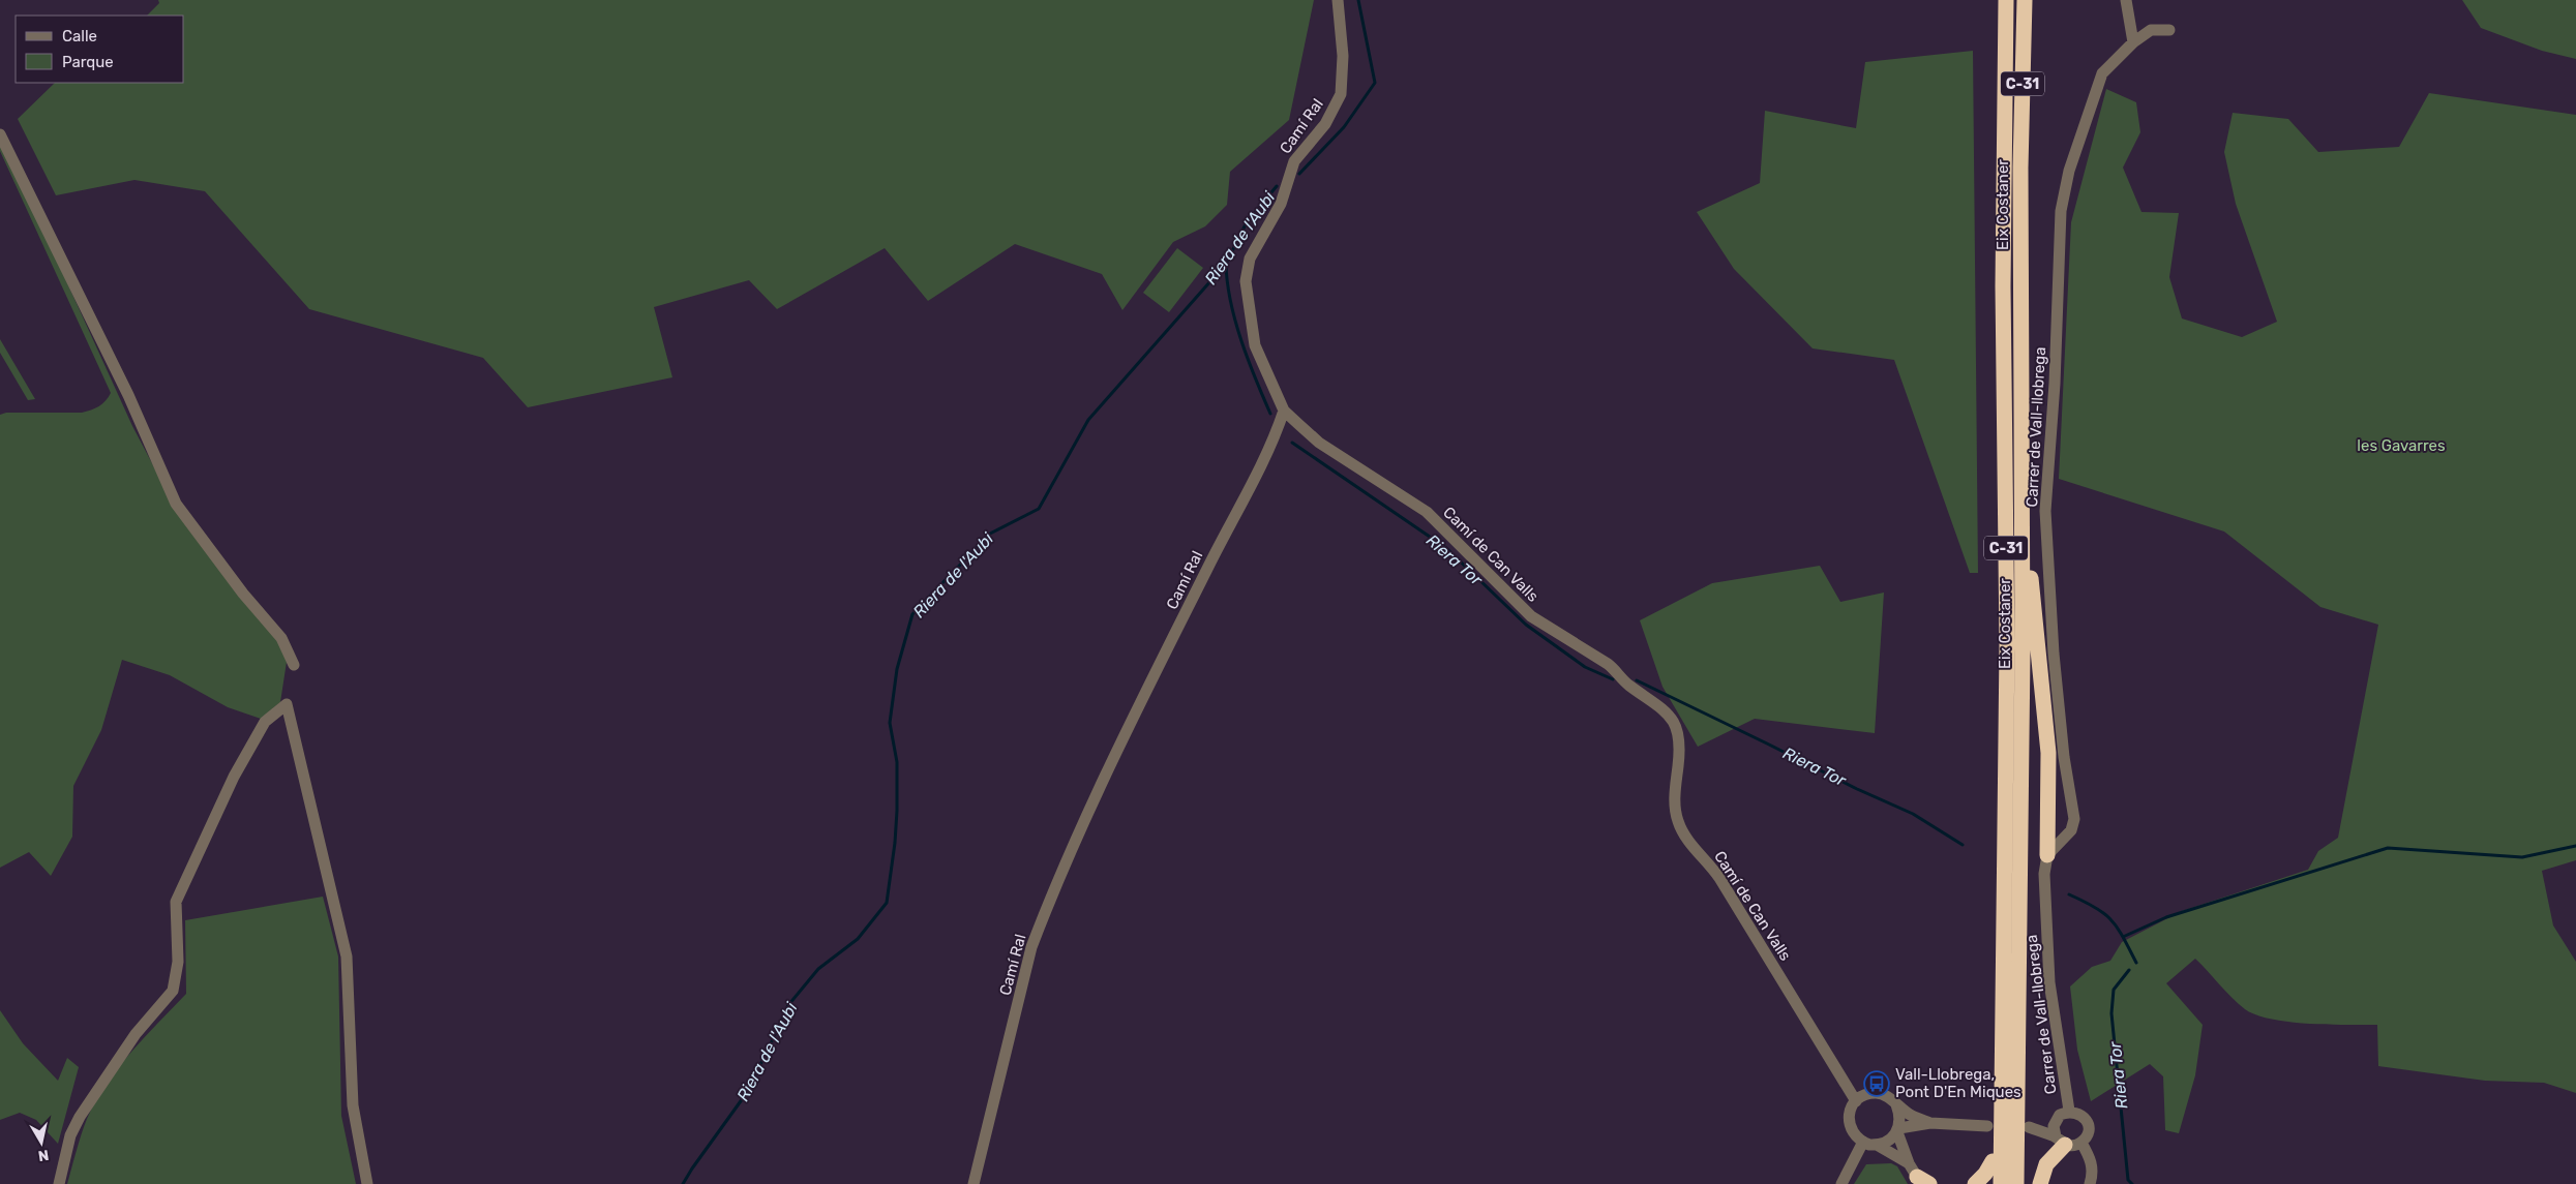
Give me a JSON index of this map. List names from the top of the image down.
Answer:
{
  "streets": {
    "highway": ["C-31", "Eix Costaner"],
    "street": ["Camí Ral", "Carrer de Vall-llobrega", "Camí de Can Valls"]
  },
  "crossings": [
    ["Camí Ral", "Camí de Can Valls"]
  ],
  "water": ["Riera de l'Aubi", "Riera Tor"],
  "parks": ["les Gavarres"],
  "places": {
    "bus stop": ["Vall-Llobrega, Pont D'En Miques"]
  },
  "legend": ["Calle", "Parque"],
  "north": "bottom"
}
